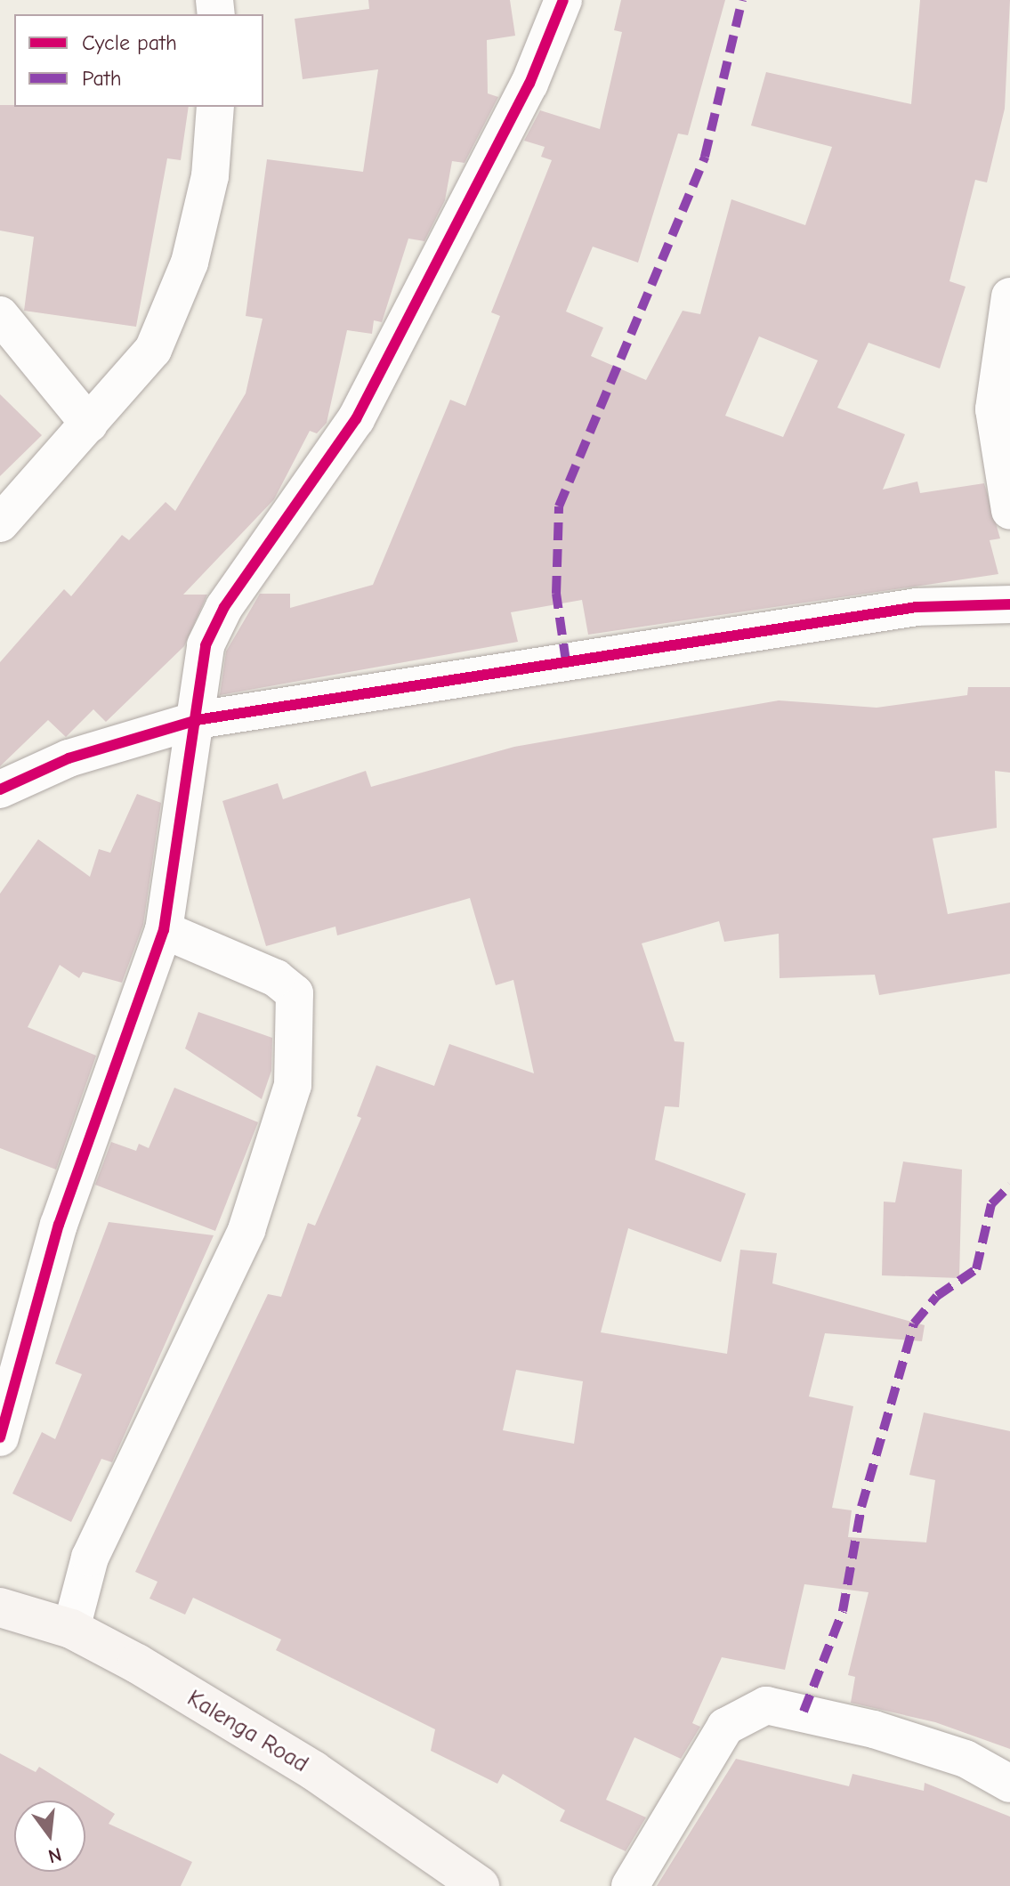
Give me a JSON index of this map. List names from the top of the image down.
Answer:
{
  "streets": {
    "main road": ["Kalenga Road"]
  },
  "legend": ["Cycle path", "Path"],
  "north": "bottom"
}
